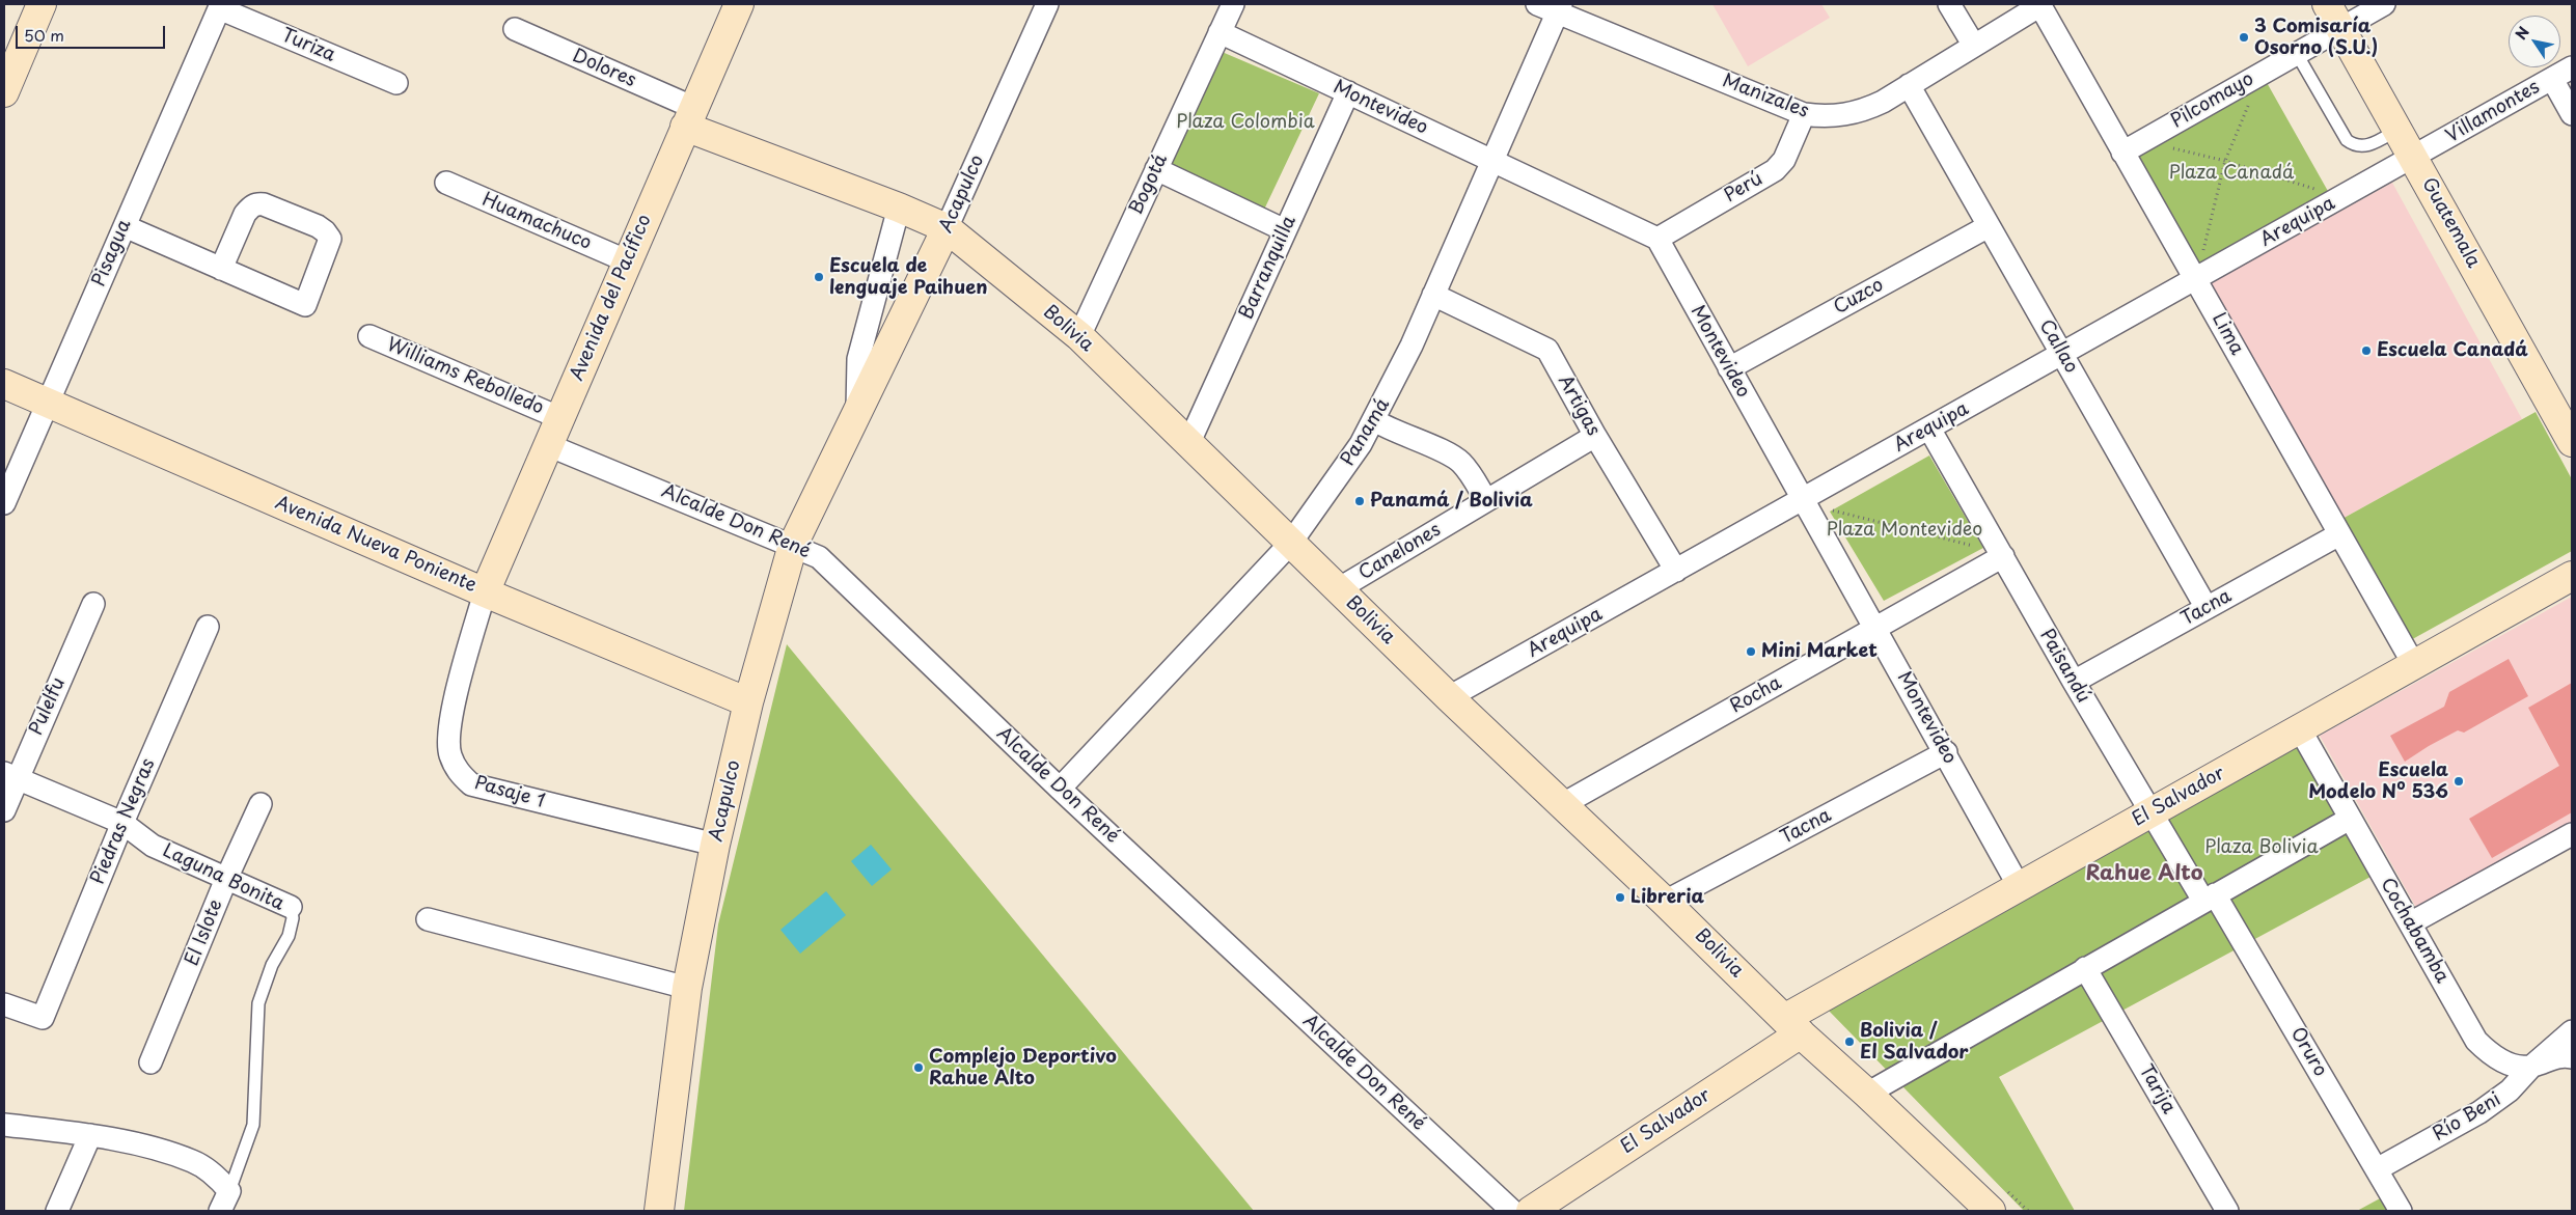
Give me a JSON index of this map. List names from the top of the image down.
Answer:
{
  "streets": {
    "street": [
      "Turiza",
      "Dolores",
      "Manizales",
      "Pilcomayo",
      "Montevideo",
      "Villamontes",
      "Bogotá",
      "Perú",
      "Acapulco",
      "Huamachuco",
      "Arequipa",
      "Guatemala",
      "Pisagua",
      "Barranquilla",
      "Cuzco",
      "Avenida del Pacífico",
      "Bolivia",
      "Lima",
      "Callao",
      "Williams Rebolledo",
      "Artigas",
      "Panamá",
      "Alcalde Don René",
      "Avenida Nueva Poniente",
      "Canelones",
      "Tacna",
      "Paisandú",
      "Rocha",
      "Pulelfu",
      "Pasaje 1",
      "El Salvador",
      "Piedras Negras",
      "Laguna Bonita",
      "Cochabamba",
      "El Islote",
      "Oruro",
      "Tarija",
      "Río Beni"
    ]
  },
  "crossings": [
    ["Turiza", "Pisagua"],
    ["Dolores", "Avenida del Pacífico"],
    ["Dolores", "Bolivia"],
    ["Manizales", "Perú"],
    ["Manizales", "Lima"],
    ["Manizales", "Callao"],
    ["Manizales", "Panamá"],
    ["Pilcomayo", "Guatemala"],
    ["Pilcomayo", "Lima"],
    ["Montevideo", "Bogotá"],
    ["Montevideo", "Perú"],
    ["Montevideo", "Arequipa"],
    ["Montevideo", "Barranquilla"],
    ["Montevideo", "Cuzco"],
    ["Montevideo", "Panamá"],
    ["Montevideo", "Tacna"],
    ["Montevideo", "Rocha"],
    ["Montevideo", "El Salvador"],
    ["Villamontes", "Arequipa"],
    ["Villamontes", "Guatemala"],
    ["Bogotá", "Bolivia"],
    ["Acapulco", "Bolivia"],
    ["Acapulco", "Alcalde Don René"],
    ["Acapulco", "Avenida Nueva Poniente"],
    ["Acapulco", "Pasaje 1"],
    ["Huamachuco", "Avenida del Pacífico"],
    ["Arequipa", "Guatemala"],
    ["Arequipa", "Bolivia"],
    ["Arequipa", "Lima"],
    ["Arequipa", "Callao"],
    ["Arequipa", "Artigas"],
    ["Arequipa", "Paisandú"],
    ["Pisagua", "Avenida Nueva Poniente"],
    ["Barranquilla", "Bolivia"],
    ["Cuzco", "Callao"],
    ["Avenida del Pacífico", "Bolivia"],
    ["Avenida del Pacífico", "Williams Rebolledo"],
    ["Avenida del Pacífico", "Alcalde Don René"],
    ["Avenida del Pacífico", "Avenida Nueva Poniente"],
    ["Avenida del Pacífico", "Pasaje 1"],
    ["Bolivia", "Panamá"],
    ["Bolivia", "Canelones"],
    ["Bolivia", "Tacna"],
    ["Bolivia", "Rocha"],
    ["Bolivia", "El Salvador"],
    ["Lima", "Tacna"],
    ["Lima", "El Salvador"],
    ["Callao", "Tacna"],
    ["Artigas", "Panamá"],
    ["Artigas", "Canelones"],
    ["Panamá", "Alcalde Don René"],
    ["Avenida Nueva Poniente", "Pasaje 1"],
    ["Tacna", "Paisandú"],
    ["Paisandú", "Rocha"],
    ["Paisandú", "El Salvador"],
    ["Paisandú", "Oruro"],
    ["Pulelfu", "Laguna Bonita"],
    ["El Salvador", "Cochabamba"],
    ["Piedras Negras", "Laguna Bonita"],
    ["Laguna Bonita", "El Islote"],
    ["Cochabamba", "Río Beni"],
    ["Oruro", "Río Beni"]
  ],
  "districts": ["Rahue Alto"],
  "parks": [
    "Plaza Colombia",
    "Plaza Canadá",
    "Plaza Montevideo",
    "Plaza Bolivia"
  ],
  "places": [
    "3 Comisaría Osorno (S.U.)",
    "Escuela de lenguaje Paihuen",
    "Escuela Canadá",
    "Panamá / Bolivia",
    "Mini Market",
    "Escuela Modelo Nº 536",
    "Libreria",
    "Bolivia / El Salvador",
    "Complejo Deportivo Rahue Alto"
  ],
  "scale_bar": "50 m",
  "north": "top left"
}
